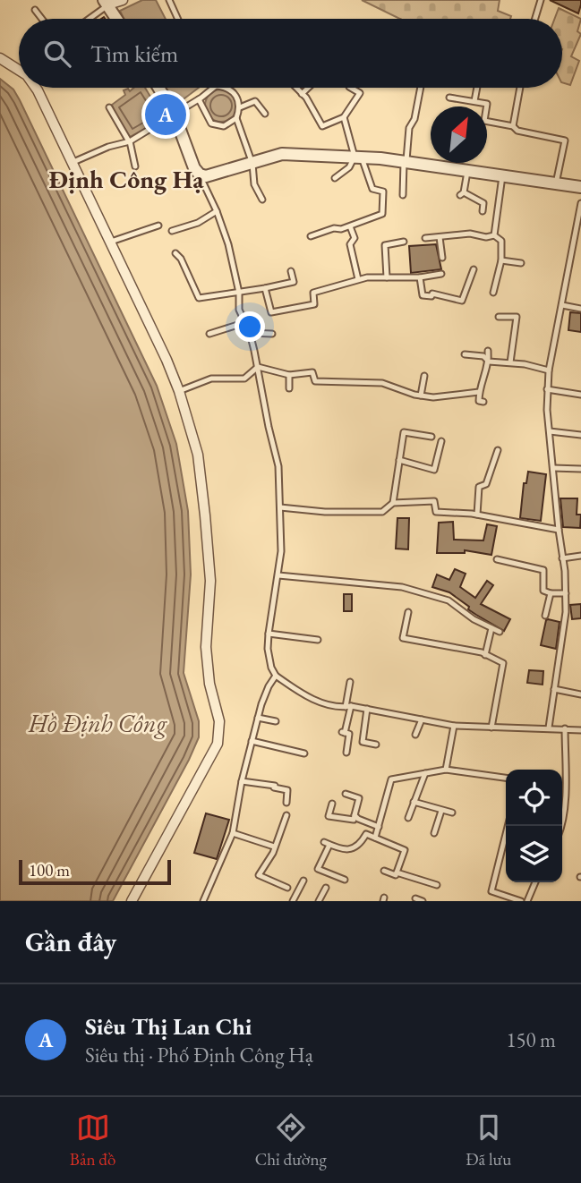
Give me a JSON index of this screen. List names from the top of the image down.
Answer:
{
  "districts": ["Định Công Hạ"],
  "water": ["Hồ Định Công"],
  "scale_bar": "100 m",
  "north": "top right",
  "page": {
    "search": "Tìm kiếm",
    "pins": "A",
    "scale": "100 m",
    "heading": "Gần đây",
    "list": [
      {
        "mark": "A",
        "name": "Siêu Thị Lan Chi",
        "note": "Siêu thị · Phố Định Công Hạ",
        "value": "150 m"
      }
    ],
    "nav": ["Bản đồ", "Chỉ đường", "Đã lưu"]
  }
}
